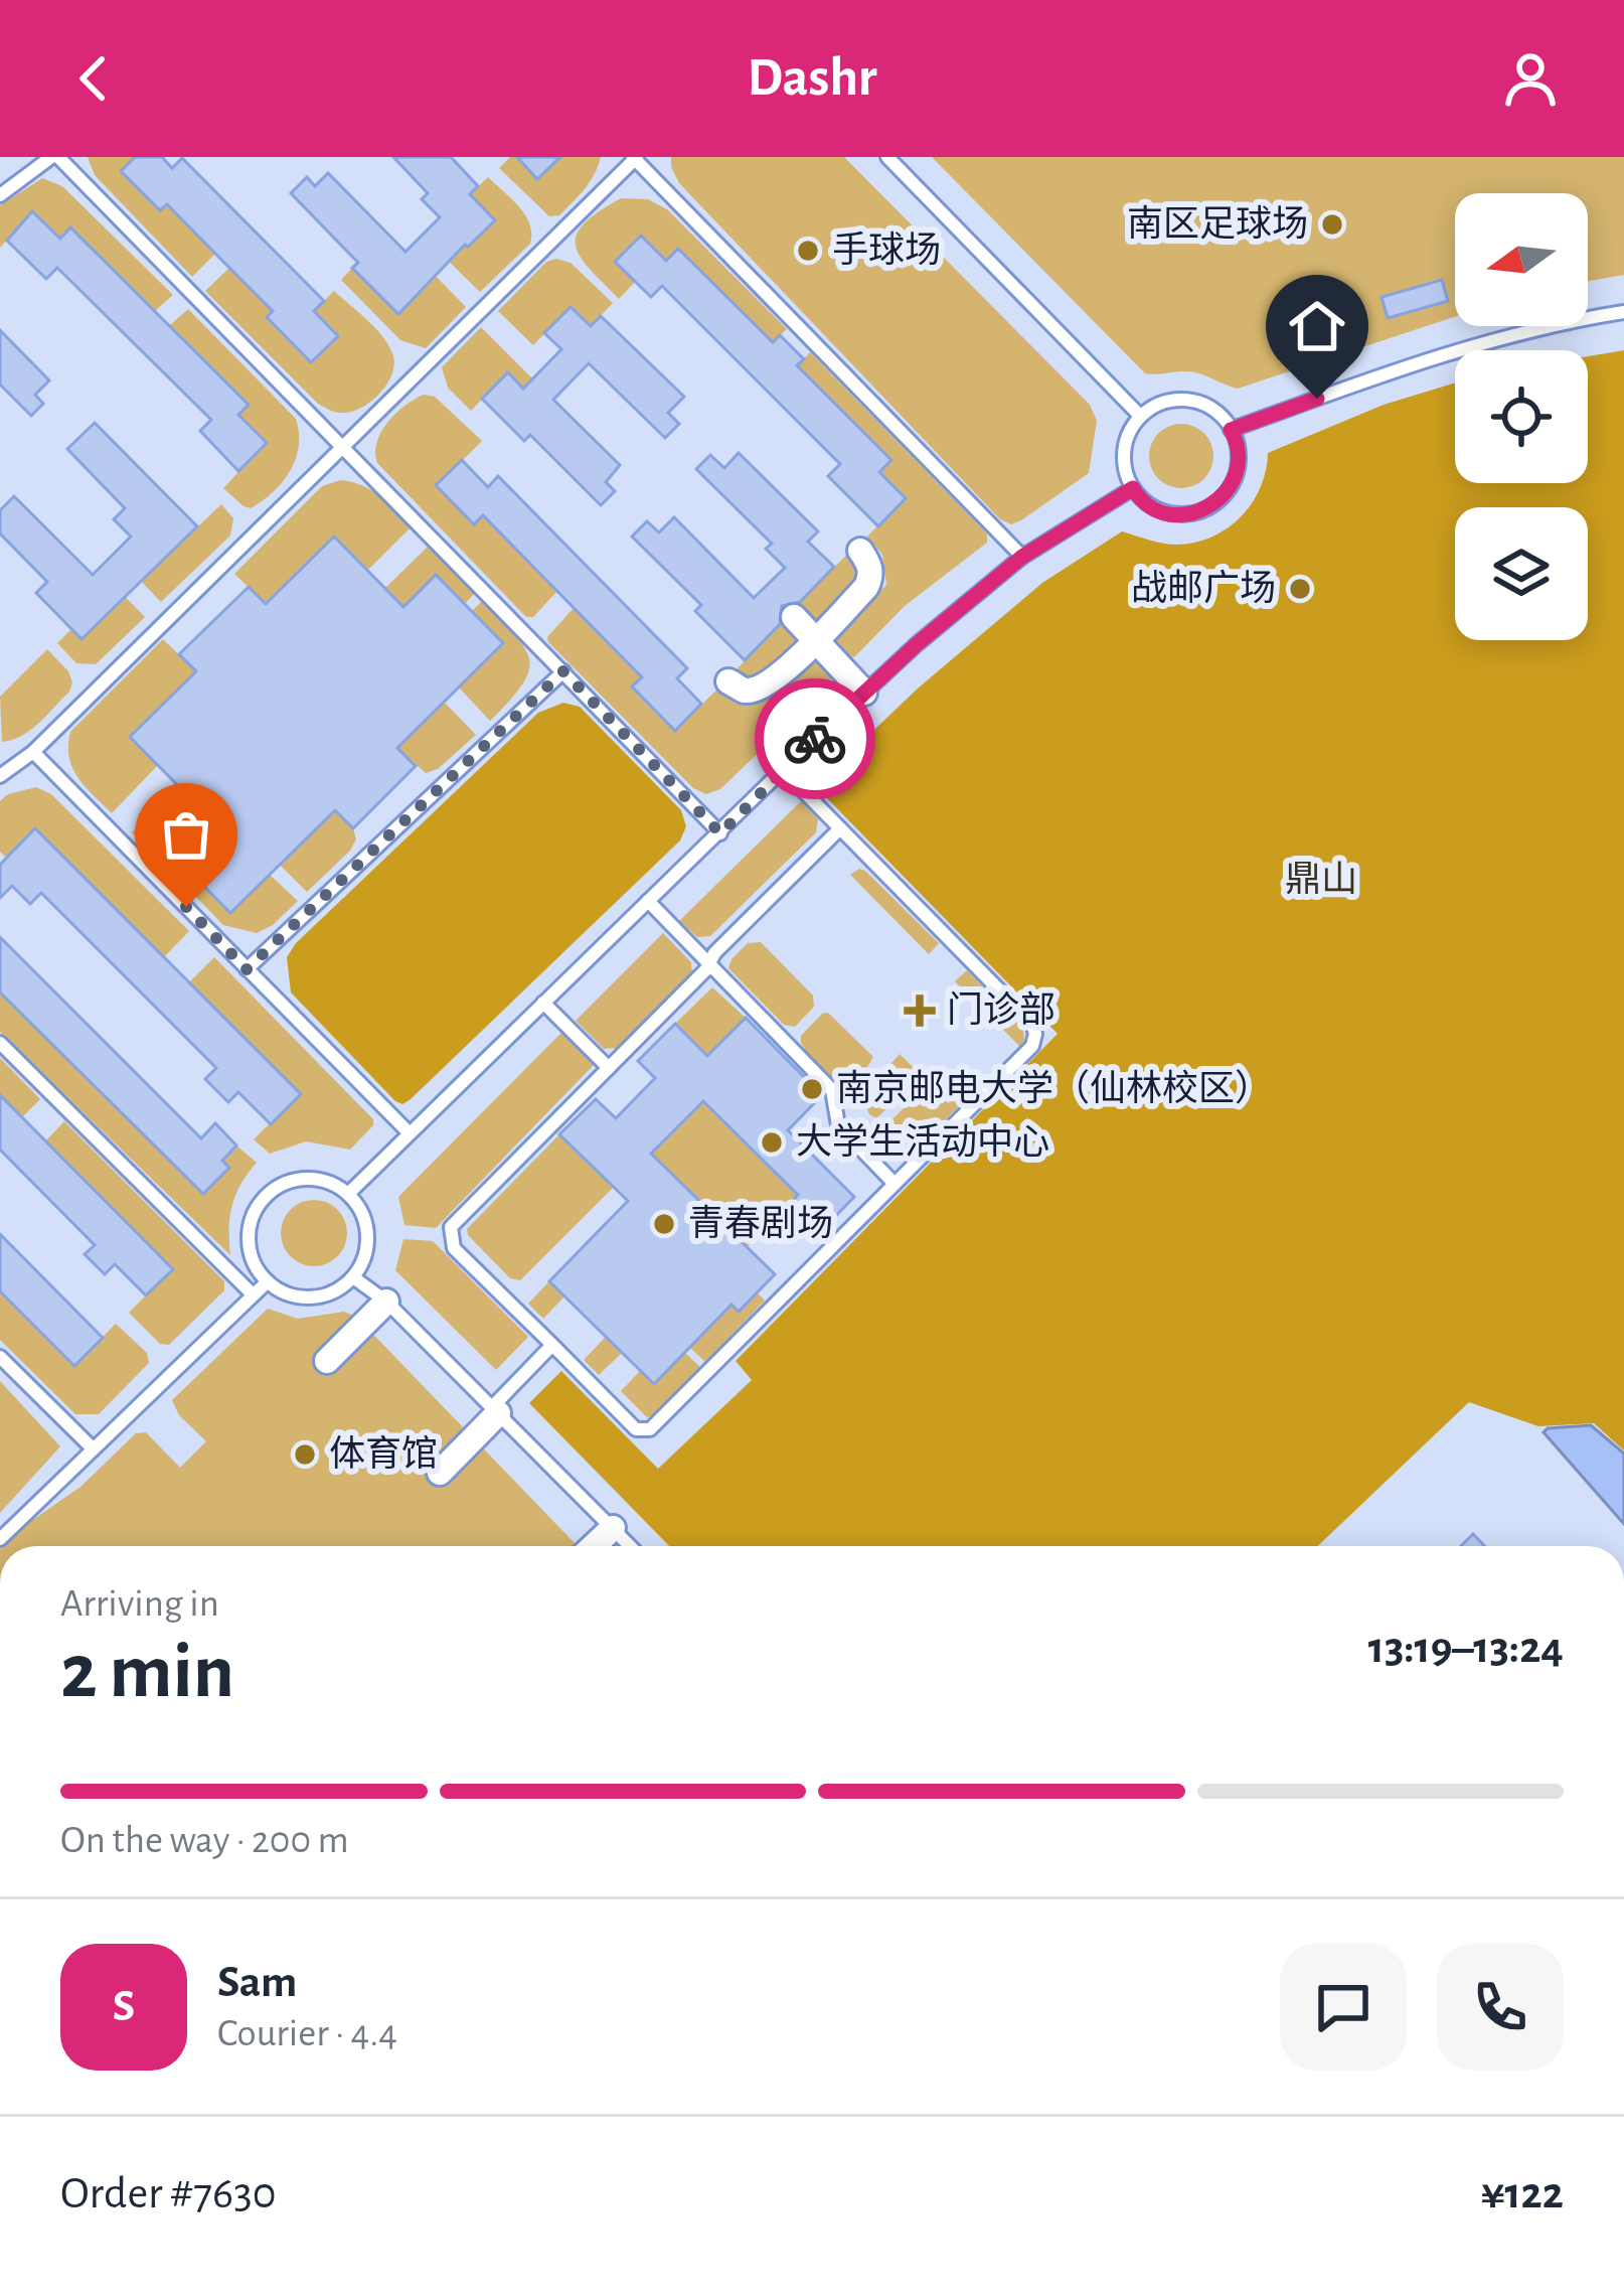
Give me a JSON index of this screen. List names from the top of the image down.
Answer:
{
  "parks": ["鼎山"],
  "places": {
    "other": [
      "南区足球场",
      "手球场",
      "战邮广场",
      "南京邮电大学（仙林校区）",
      "大学生活动中心",
      "青春剧场",
      "体育馆"
    ],
    "health": ["门诊部"]
  },
  "north": "left",
  "page": {
    "header": "Dashr",
    "heading": ["2 min", "Arriving in", "13:19–13:24"],
    "panel": [
      "Sam",
      "Courier · 4.4",
      "Order #7630",
      "¥122"
    ],
    "bar": "On the way · 200 m",
    "round": "S"
  }
}
